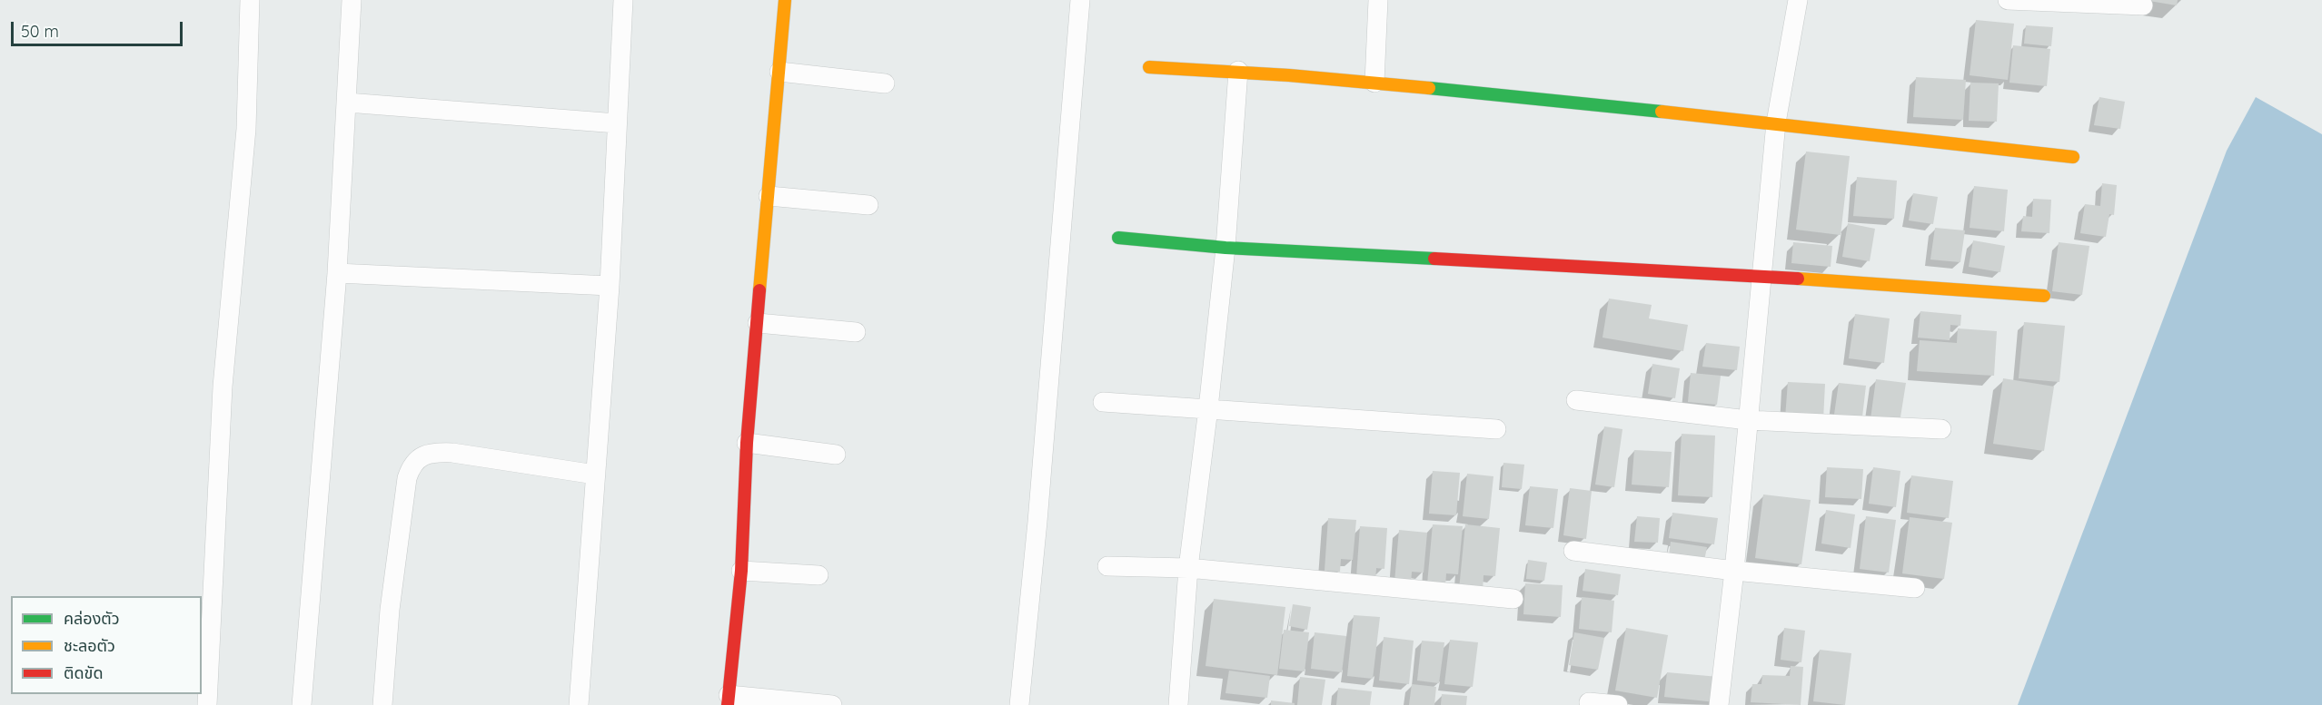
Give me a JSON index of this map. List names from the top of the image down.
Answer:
{
  "legend": ["คล่องตัว", "ชะลอตัว", "ติดขัด"],
  "scale_bar": "50 m"
}
